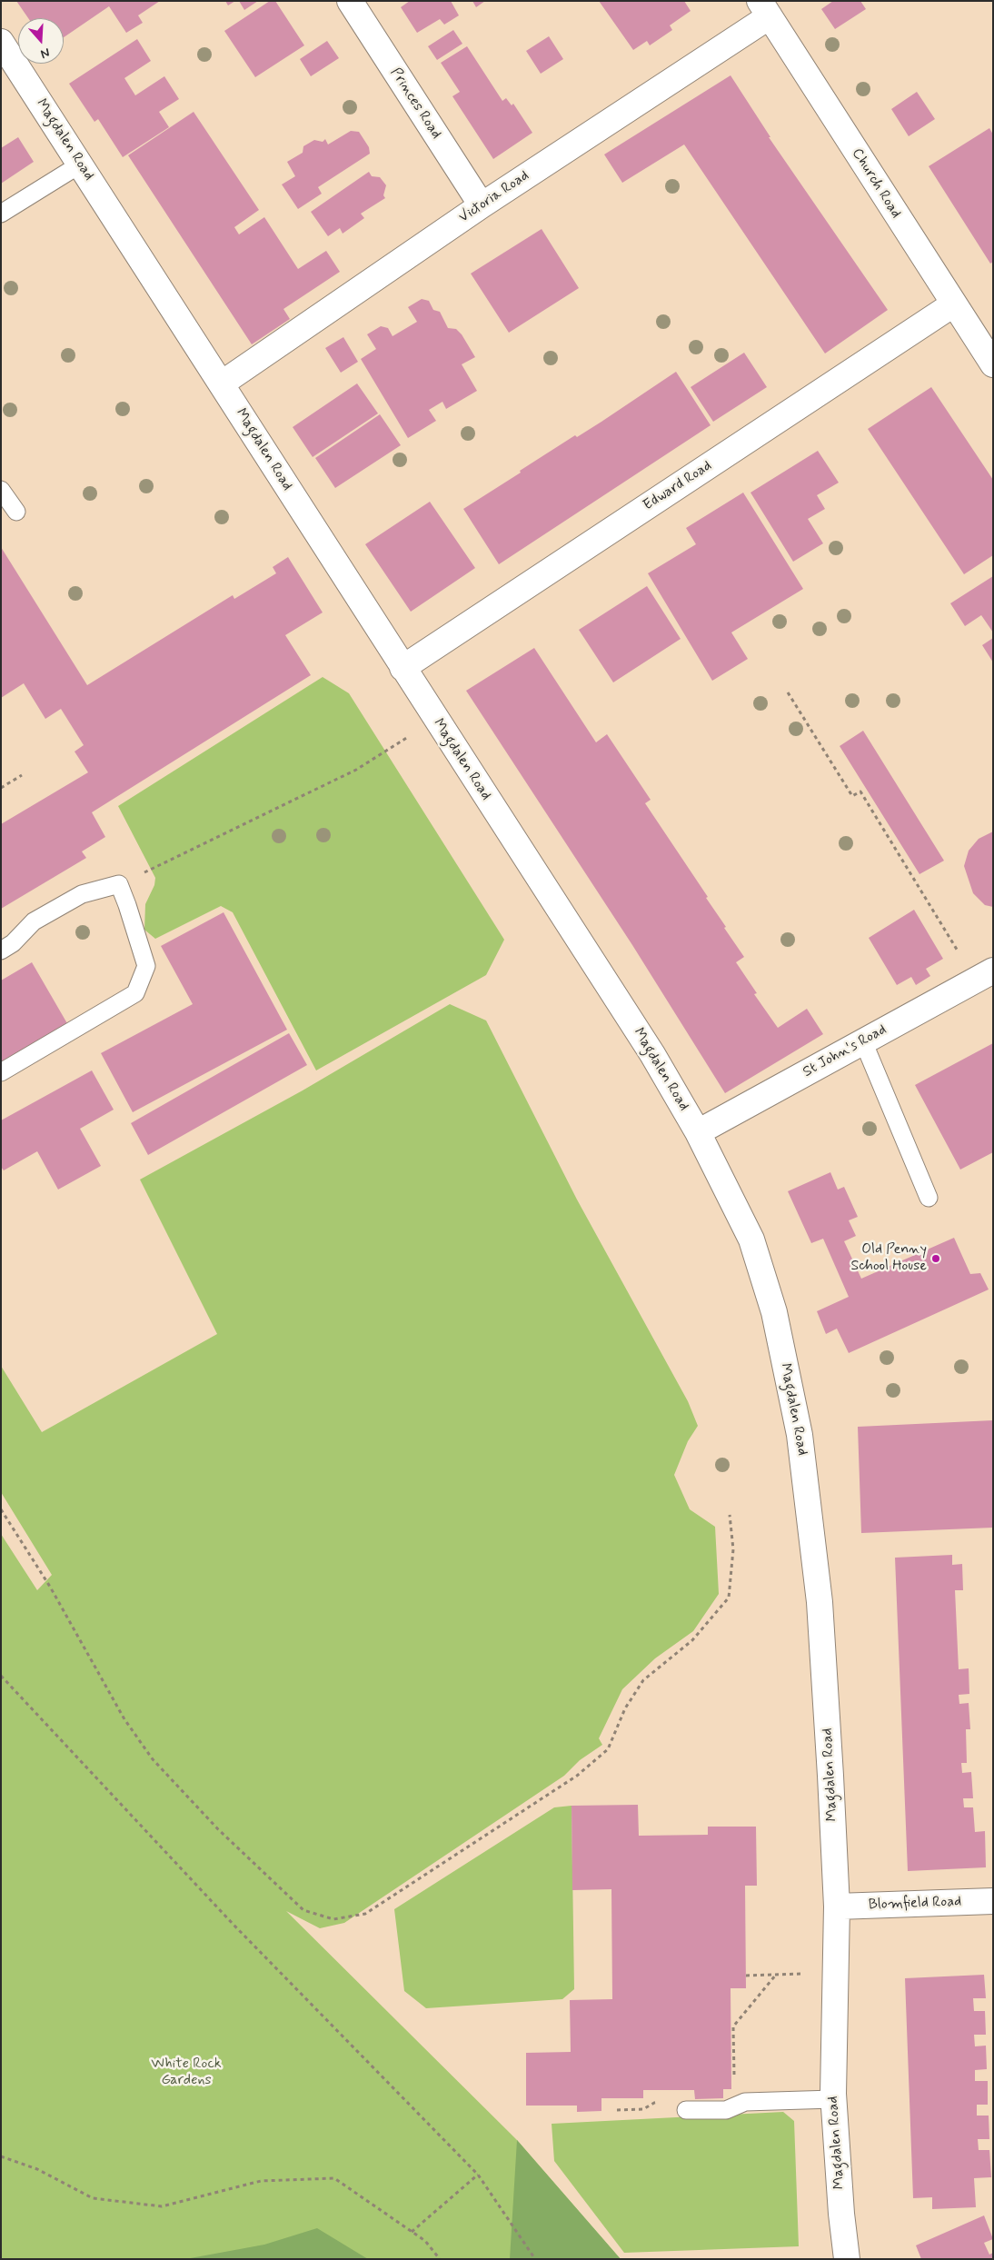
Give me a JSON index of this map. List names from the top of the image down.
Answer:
{
  "streets": {
    "street": [
      "Princes Road",
      "Magdalen Road",
      "Church Road",
      "Victoria Road",
      "Edward Road",
      "St John's Road",
      "Blomfield Road"
    ]
  },
  "crossings": [
    ["Princes Road", "Victoria Road"],
    ["Magdalen Road", "Victoria Road"],
    ["Magdalen Road", "Edward Road"],
    ["Magdalen Road", "St John's Road"],
    ["Magdalen Road", "Blomfield Road"],
    ["Church Road", "Victoria Road"],
    ["Church Road", "Edward Road"]
  ],
  "parks": ["White Rock Gardens"],
  "places": ["Old Penny School House"],
  "north": "bottom"
}
